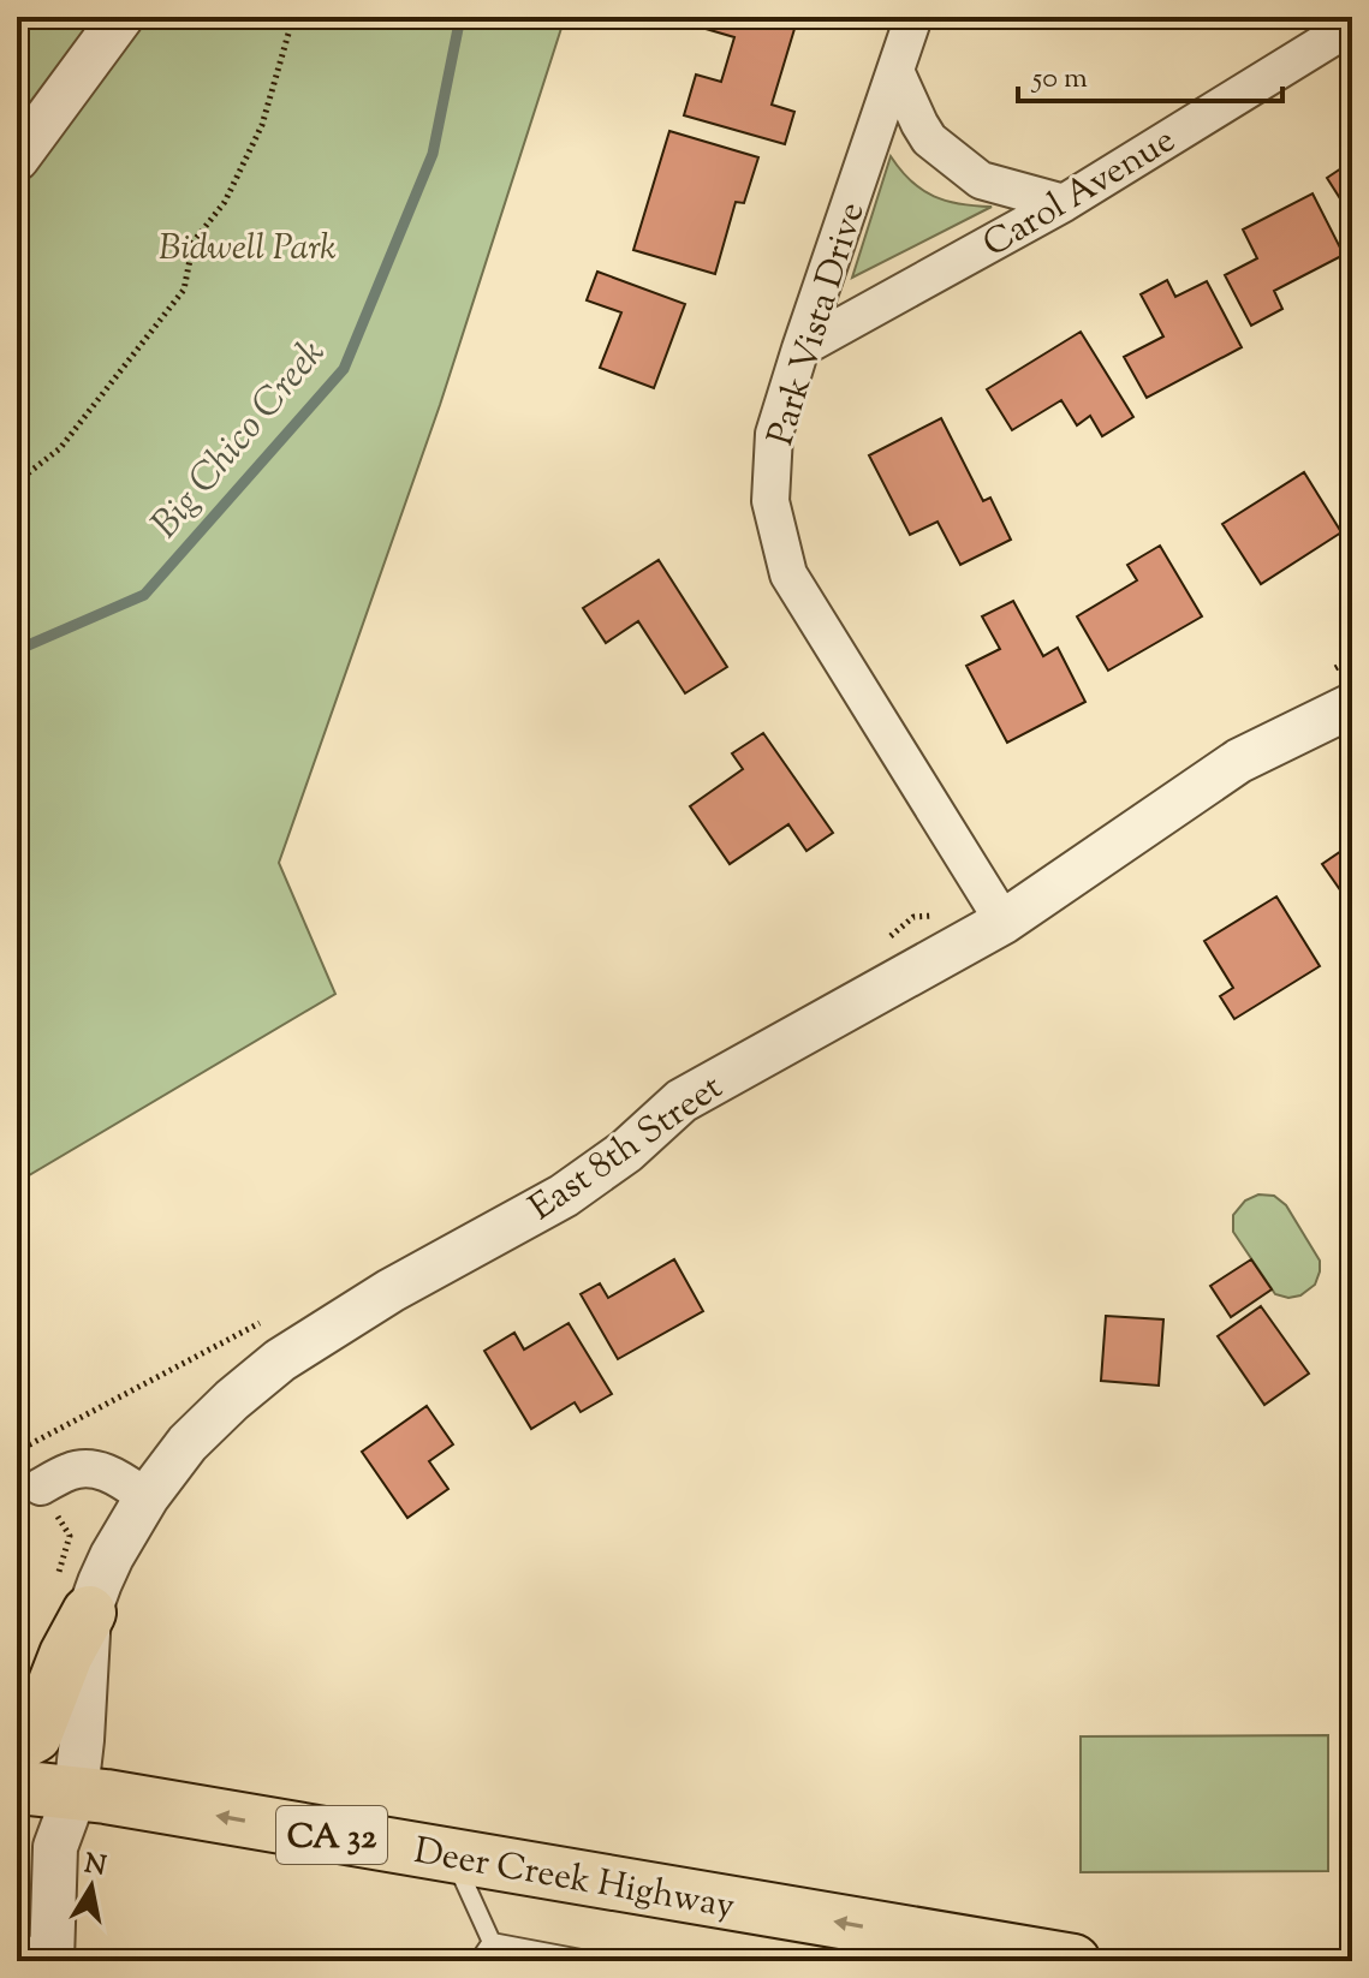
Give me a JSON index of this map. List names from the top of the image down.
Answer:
{
  "streets": {
    "main road": ["CA 32", "Deer Creek Highway"],
    "street": ["Carol Avenue", "Park Vista Drive", "East 8th Street"]
  },
  "crossings": [
    ["Carol Avenue", "Park Vista Drive"],
    ["Park Vista Drive", "East 8th Street"],
    ["East 8th Street", "CA 32"],
    ["East 8th Street", "Deer Creek Highway"],
    ["CA 32", "Deer Creek Highway"]
  ],
  "one_way": ["Deer Creek Highway"],
  "water": ["Big Chico Creek"],
  "parks": ["Bidwell Park"],
  "scale_bar": "50 m",
  "north": "top"
}
